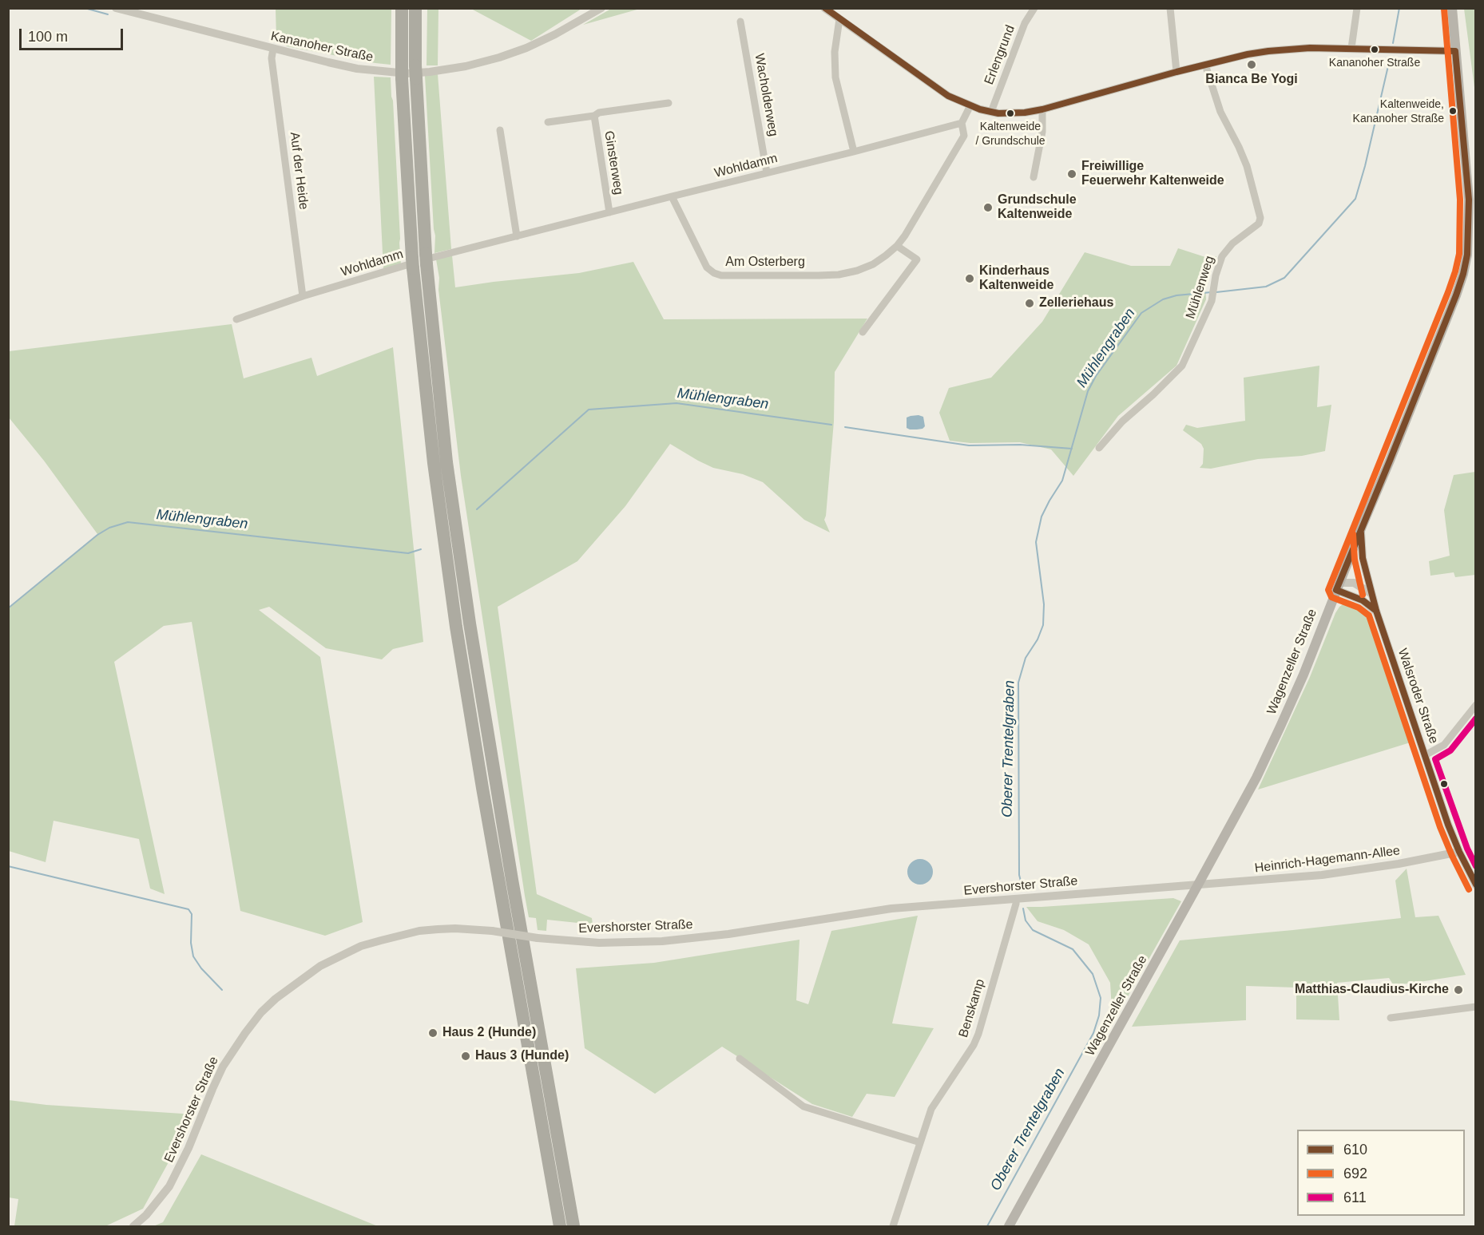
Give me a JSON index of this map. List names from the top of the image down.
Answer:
{
  "streets": {
    "main road": ["Wagenzeller Straße"],
    "street": [
      "Kananoher Straße",
      "Erlengrund",
      "Wacholderweg",
      "Ginsterweg",
      "Wohldamm",
      "Auf der Heide",
      "Am Osterberg",
      "Mühlenweg",
      "Walsroder Straße",
      "Heinrich-Hagemann-Allee",
      "Evershorster Straße",
      "Benskamp"
    ]
  },
  "crossings": [
    ["Kananoher Straße", "Auf der Heide"],
    ["Wacholderweg", "Wohldamm"],
    ["Ginsterweg", "Wohldamm"],
    ["Wohldamm", "Auf der Heide"],
    ["Wohldamm", "Am Osterberg"],
    ["Wagenzeller Straße", "Walsroder Straße"],
    ["Wagenzeller Straße", "Heinrich-Hagemann-Allee"],
    ["Wagenzeller Straße", "Evershorster Straße"],
    ["Walsroder Straße", "Heinrich-Hagemann-Allee"],
    ["Heinrich-Hagemann-Allee", "Evershorster Straße"],
    ["Evershorster Straße", "Benskamp"]
  ],
  "water": ["Mühlengraben", "Oberer Trentelgraben"],
  "places": [
    "Kananoher Straße",
    "Bianca Be Yogi",
    "Kaltenweide, Kananoher Straße",
    "Kaltenweide / Grundschule",
    "Freiwillige Feuerwehr Kaltenweide",
    "Grundschule Kaltenweide",
    "Kinderhaus Kaltenweide",
    "Zelleriehaus",
    "Matthias-Claudius-Kirche",
    "Haus 2 (Hunde)",
    "Haus 3 (Hunde)"
  ],
  "lines": ["transit line 610", "transit line 692", "transit line 611"],
  "legend": ["610", "692", "611"],
  "scale_bar": "100 m"
}
